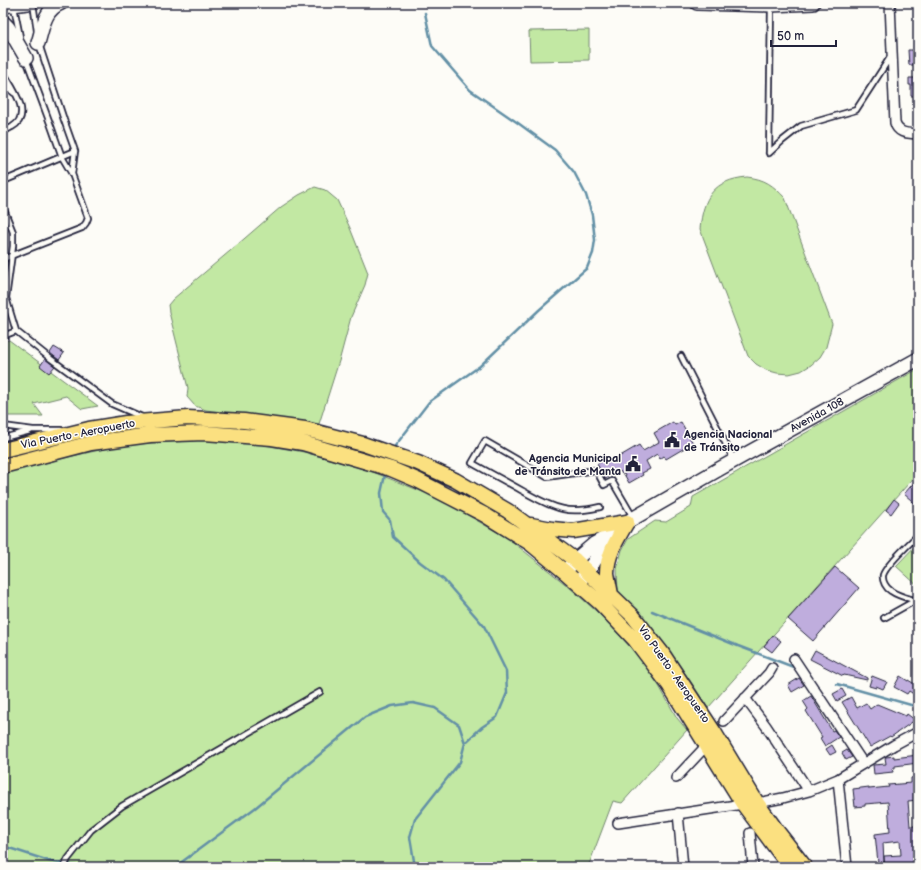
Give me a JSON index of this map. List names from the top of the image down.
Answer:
{
  "streets": {
    "main road": ["Via Puerto - Aeropuerto"],
    "street": ["Avenida 108"]
  },
  "crossings": [
    ["Avenida 108", "Via Puerto - Aeropuerto"]
  ],
  "places": {
    "public building": ["Agencia Nacional de Tránsito", "Agencia Municipal de Tránsito de Manta"]
  },
  "scale_bar": "50 m"
}
